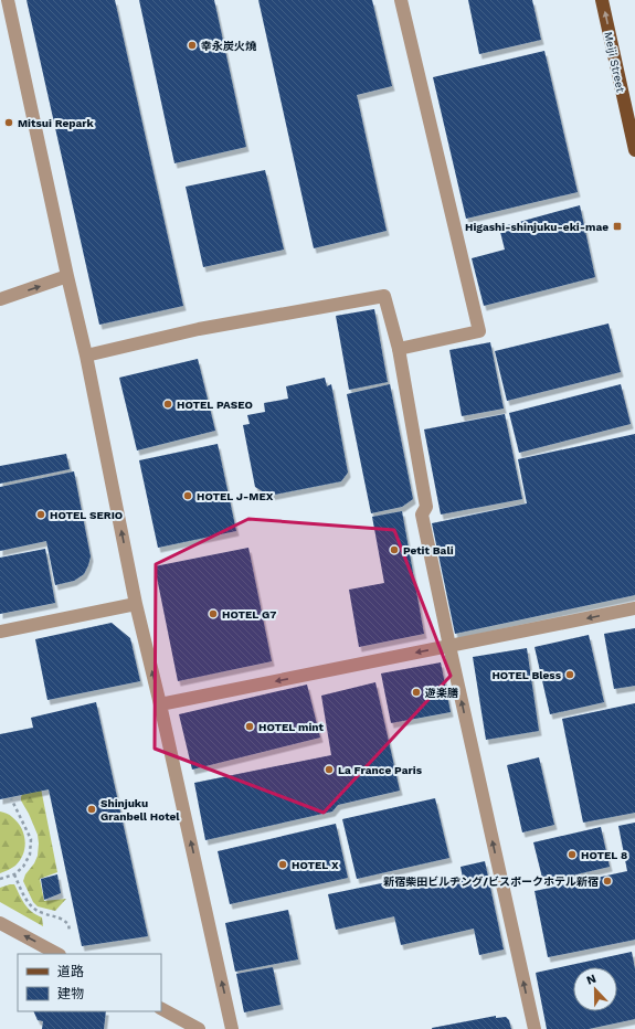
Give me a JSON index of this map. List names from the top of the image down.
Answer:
{
  "streets": {
    "main road": ["Meiji Street"]
  },
  "one_way": ["Meiji Street"],
  "places": {
    "other": [
      "幸永炭火燒",
      "Mitsui Repark",
      "HOTEL PASEO",
      "HOTEL J-MEX",
      "HOTEL SERIO",
      "Petit Bali",
      "HOTEL G7",
      "HOTEL Bless",
      "遊楽膳",
      "HOTEL mint",
      "La France Paris",
      "Shinjuku Granbell Hotel",
      "HOTEL 8",
      "HOTEL X",
      "新宿柴田ビルヂング/ビスポークホテル新宿"
    ],
    "transit": ["Higashi-shinjuku-eki-mae"]
  },
  "legend": ["道路", "建物"],
  "north": "top"
}
